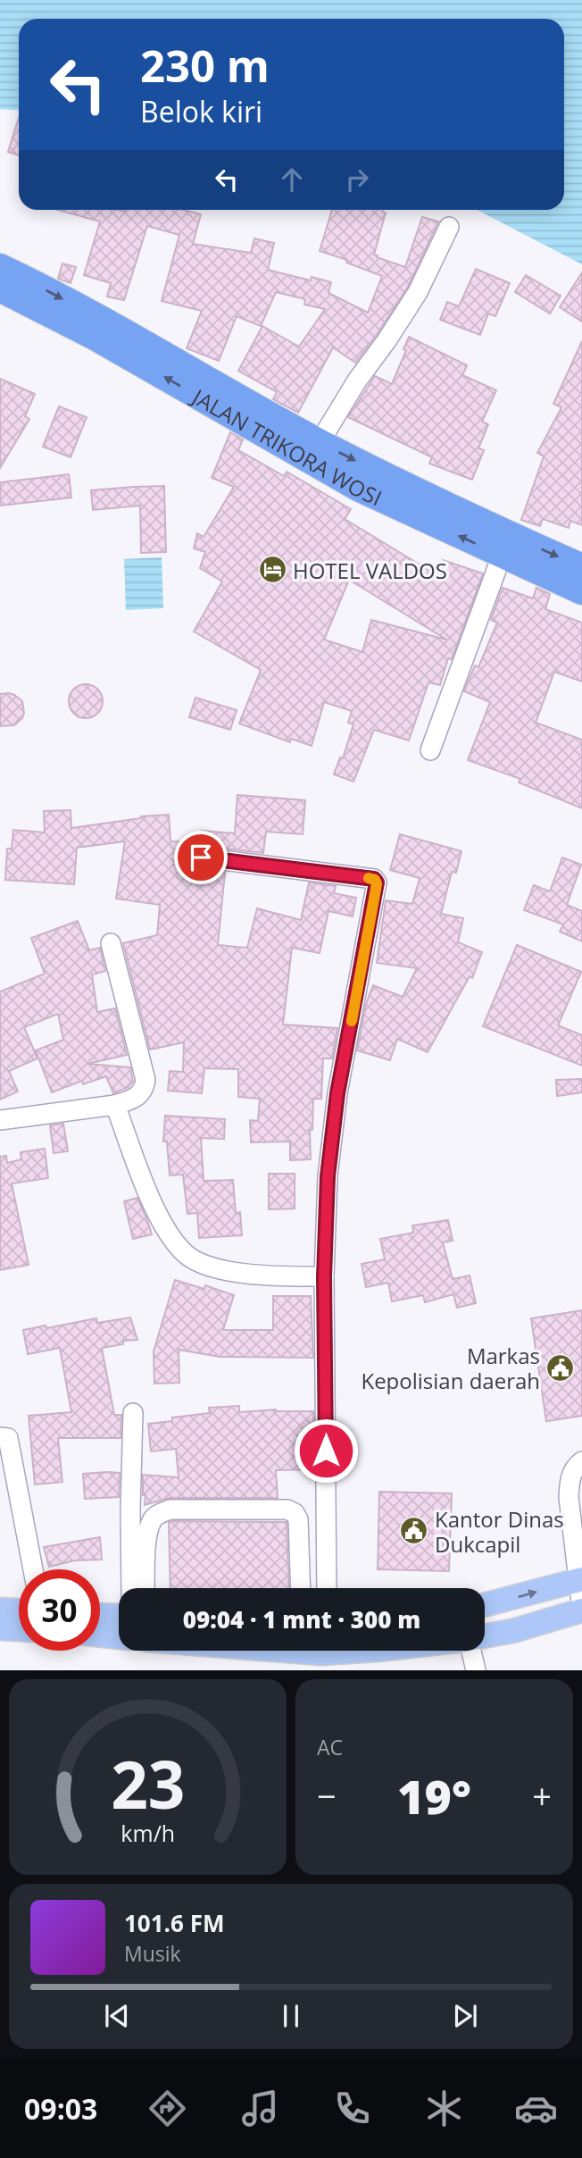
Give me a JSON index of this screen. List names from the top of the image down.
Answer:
{
  "streets": {
    "highway": ["JALAN TRIKORA WOSI"]
  },
  "places": {
    "hotel": ["HOTEL VALDOS"],
    "public building": ["Markas Kepolisian daerah", "Kantor Dinas Dukcapil"]
  },
  "page": {
    "turn": ["230 m", "Belok kiri"],
    "limit": "30",
    "trip": "09:04 · 1 mnt · 300 m",
    "tile": "AC",
    "heat": ["−", "19°", "+"],
    "song": ["101.6 FM", "Musik"],
    "tabs": "09:03",
    "gauge": ["23", "km/h"]
  }
}
